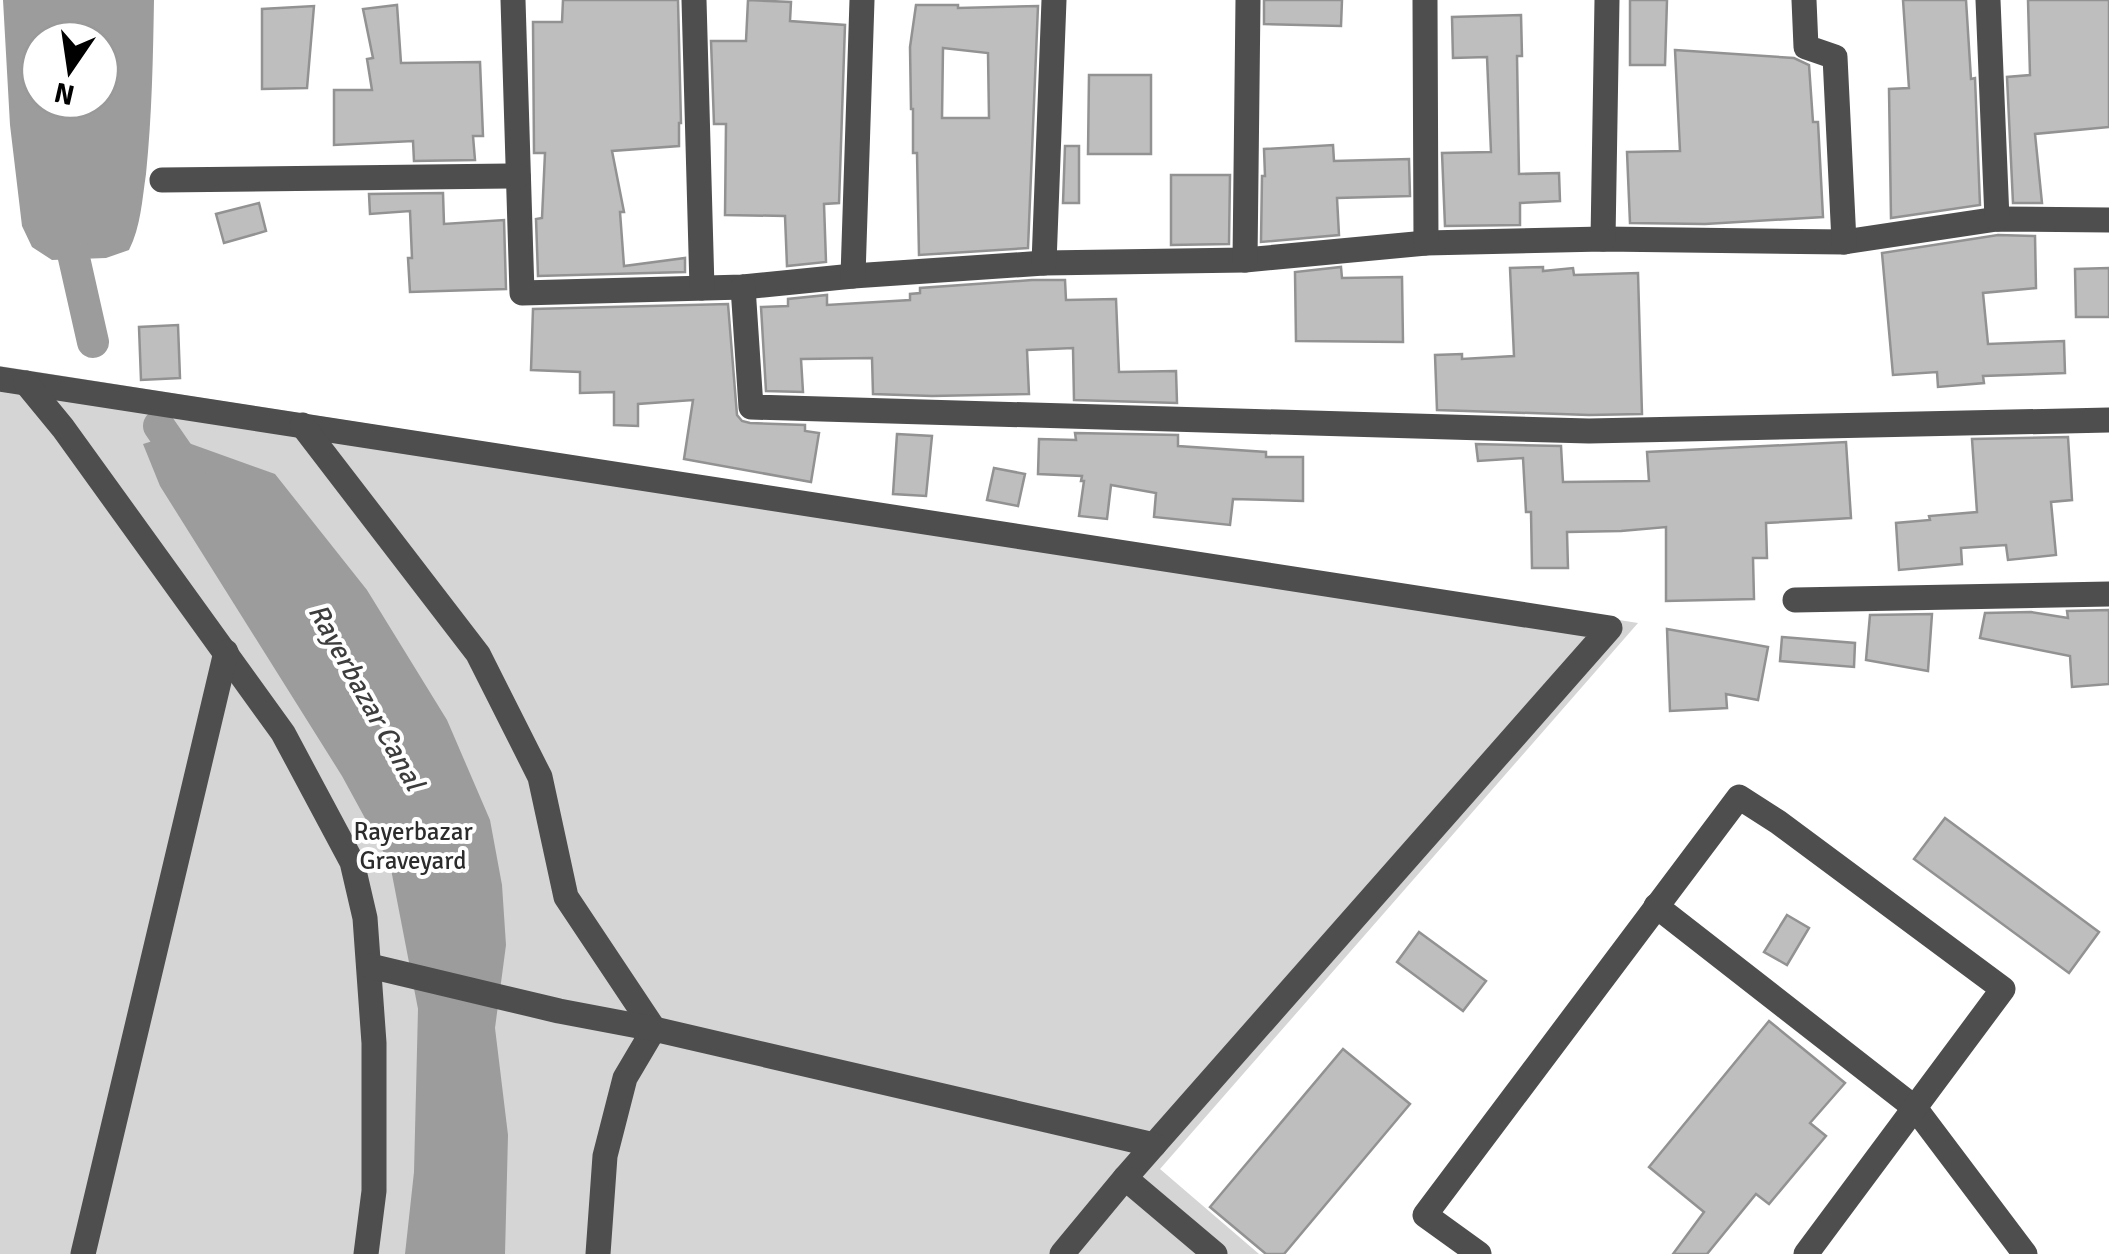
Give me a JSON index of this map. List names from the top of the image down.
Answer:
{
  "water": ["Rayerbazar Canal"],
  "parks": ["Rayerbazar Graveyard"],
  "north": "bottom"
}
